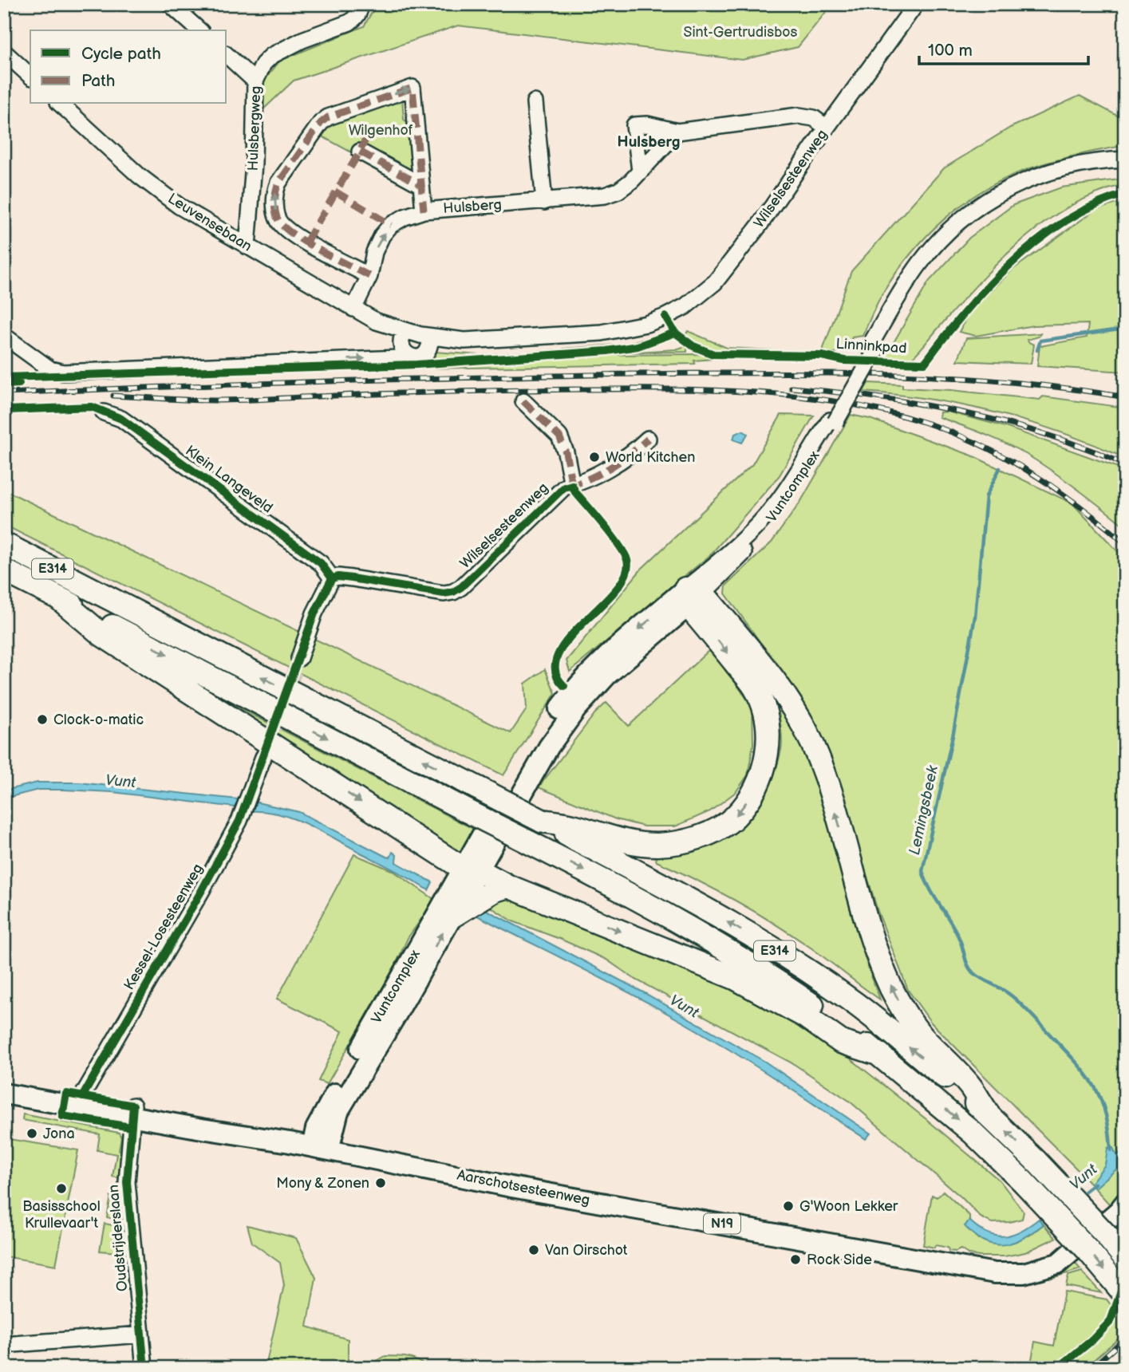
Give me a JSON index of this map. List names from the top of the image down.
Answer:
{
  "streets": {
    "highway": ["E314"],
    "main road": ["Vuntcomplex", "Aarschotsesteenweg", "N19"],
    "street": [
      "Hulsbergweg",
      "Wilselsesteenweg",
      "Hulsberg",
      "Leuvensebaan",
      "Klein Langeveld",
      "Kessel-Losesteenweg",
      "Oudstrijderslaan"
    ],
    "cycle path": ["Linninkpad"]
  },
  "crossings": [
    ["Hulsbergweg", "Leuvensebaan"],
    ["Wilselsesteenweg", "Leuvensebaan"],
    ["Wilselsesteenweg", "Klein Langeveld"],
    ["Hulsberg", "Leuvensebaan"],
    ["Vuntcomplex", "Aarschotsesteenweg"],
    ["Kessel-Losesteenweg", "Aarschotsesteenweg"],
    ["Aarschotsesteenweg", "Oudstrijderslaan"]
  ],
  "districts": ["Hulsberg"],
  "water": ["Vunt", "Lemingsbeek"],
  "parks": ["Sint-Gertrudisbos", "Wilgenhof"],
  "places": [
    "World Kitchen",
    "Clock-o-matic",
    "Jona",
    "Mony & Zonen",
    "Basisschool Krullevaar't",
    "G'Woon Lekker",
    "Van Oirschot",
    "Rock Side"
  ],
  "legend": ["Cycle path", "Path"],
  "scale_bar": "100 m"
}
